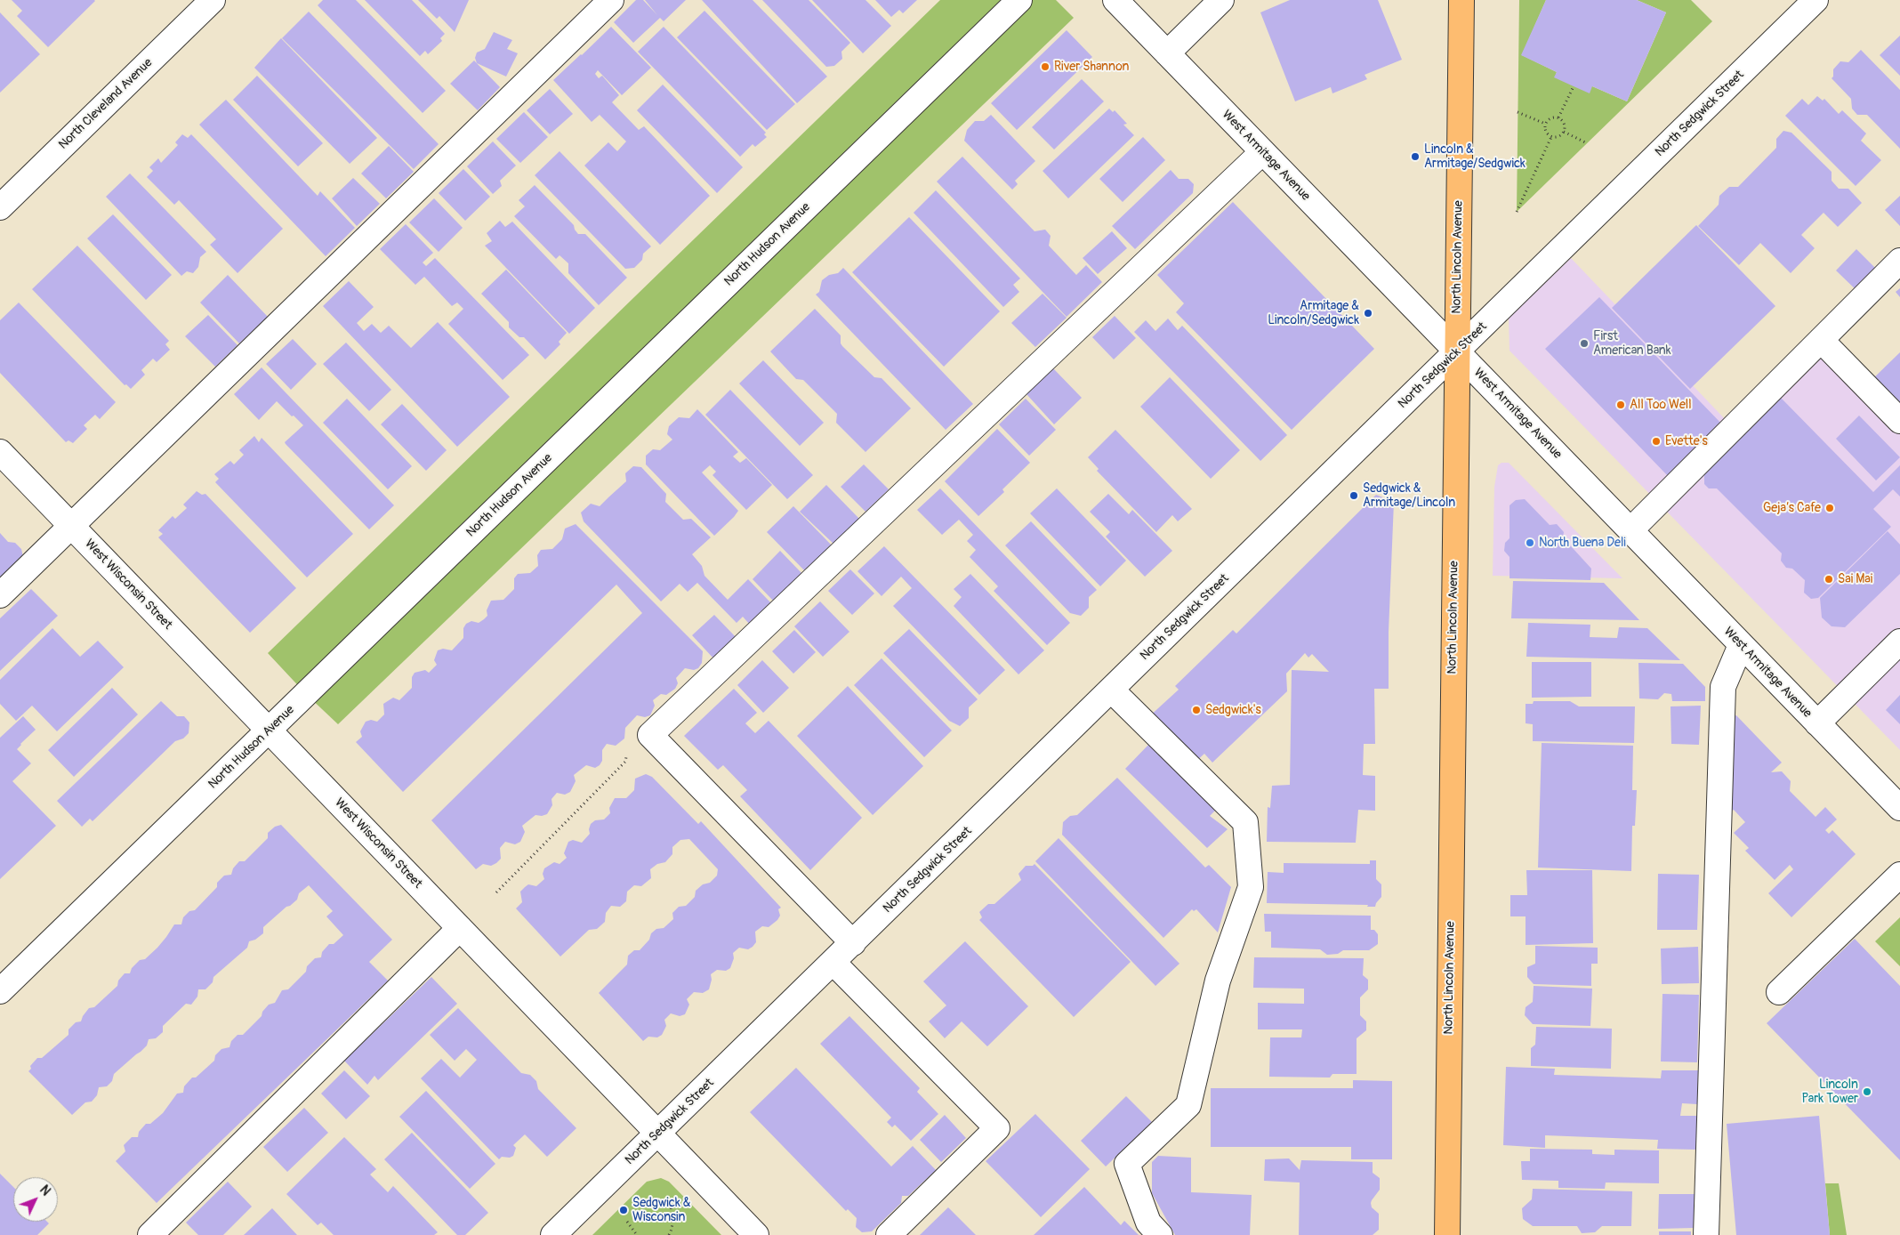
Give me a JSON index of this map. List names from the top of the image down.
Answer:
{
  "streets": {
    "main road": ["North Lincoln Avenue"],
    "street": [
      "North Cleveland Avenue",
      "North Sedgwick Street",
      "West Armitage Avenue",
      "North Hudson Avenue",
      "West Wisconsin Street"
    ]
  },
  "crossings": [
    ["North Sedgwick Street", "West Armitage Avenue"],
    ["North Sedgwick Street", "North Lincoln Avenue"],
    ["North Sedgwick Street", "West Wisconsin Street"],
    ["West Armitage Avenue", "North Lincoln Avenue"],
    ["North Hudson Avenue", "West Wisconsin Street"]
  ],
  "places": [
    "River Shannon",
    "Lincoln & Armitage/Sedgwick",
    "Armitage & Lincoln/Sedgwick",
    "First American Bank",
    "All Too Well",
    "Evette's",
    "Sedgwick & Armitage/Lincoln",
    "Geja’s Cafe",
    "North Buena Deli",
    "Sai Mai",
    "Sedgwick's",
    "Lincoln Park Tower",
    "Sedgwick & Wisconsin"
  ],
  "north": "top right"
}
